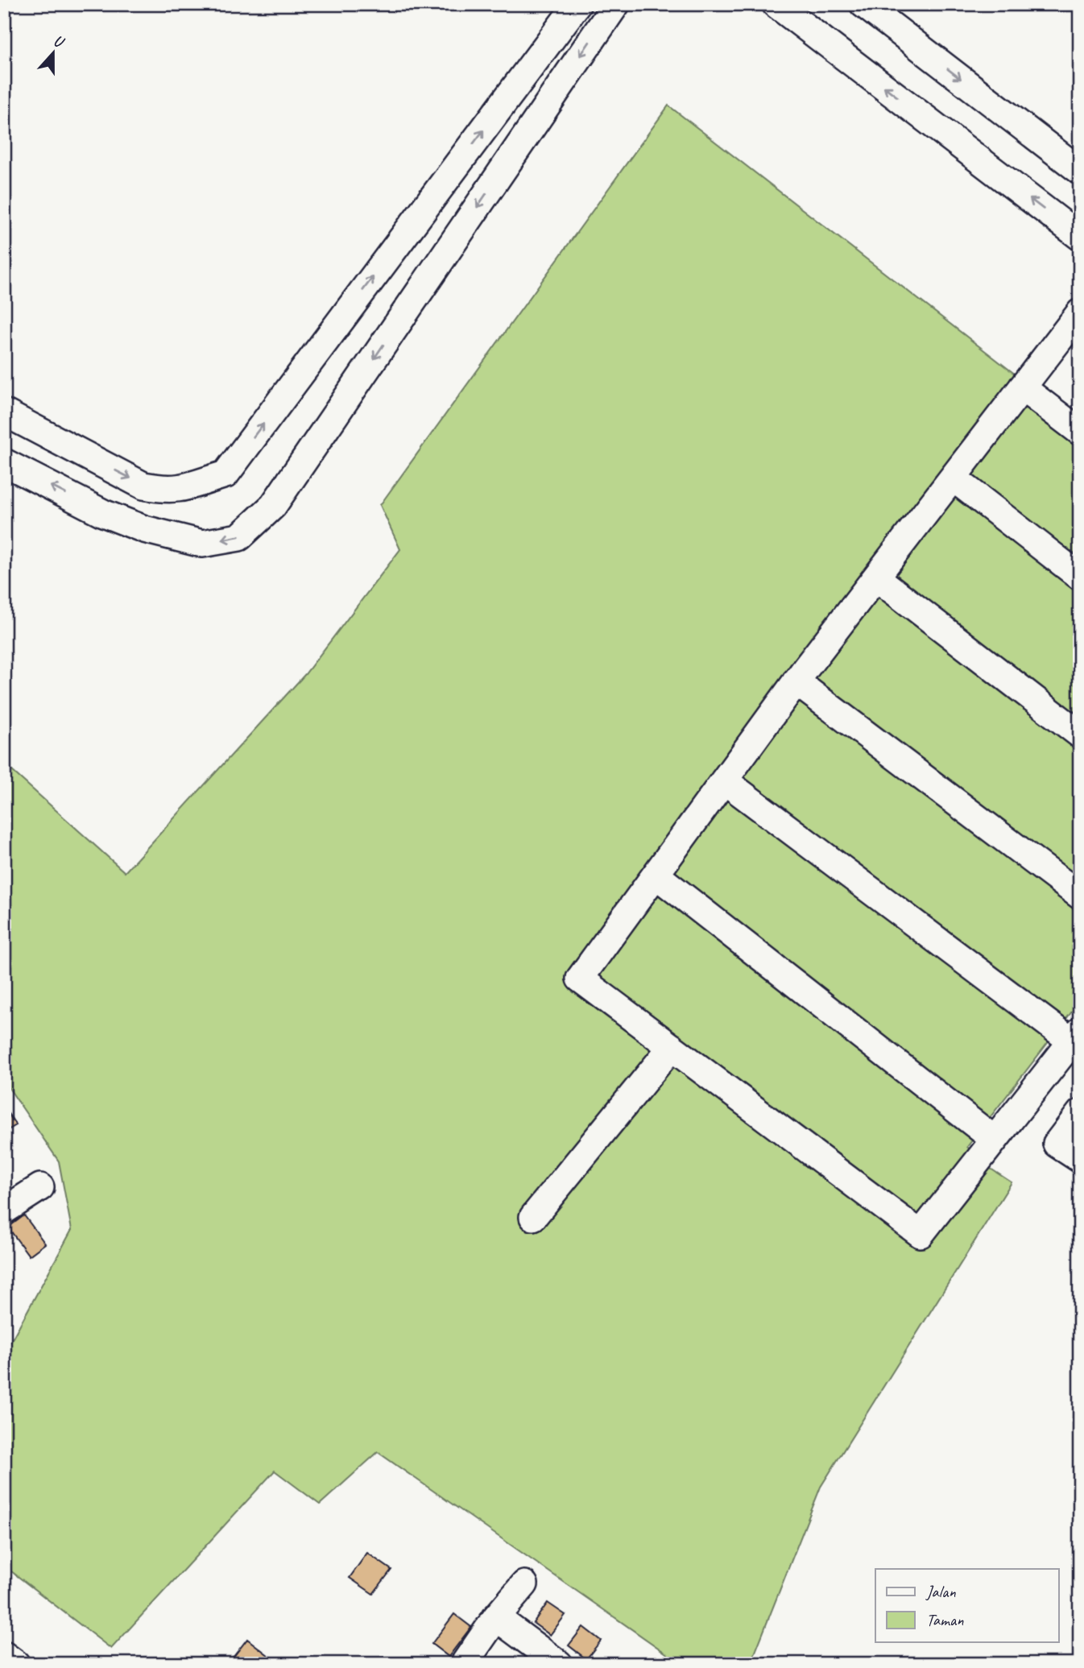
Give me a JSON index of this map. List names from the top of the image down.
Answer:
{
  "legend": ["Jalan", "Taman"],
  "north": "top"
}
